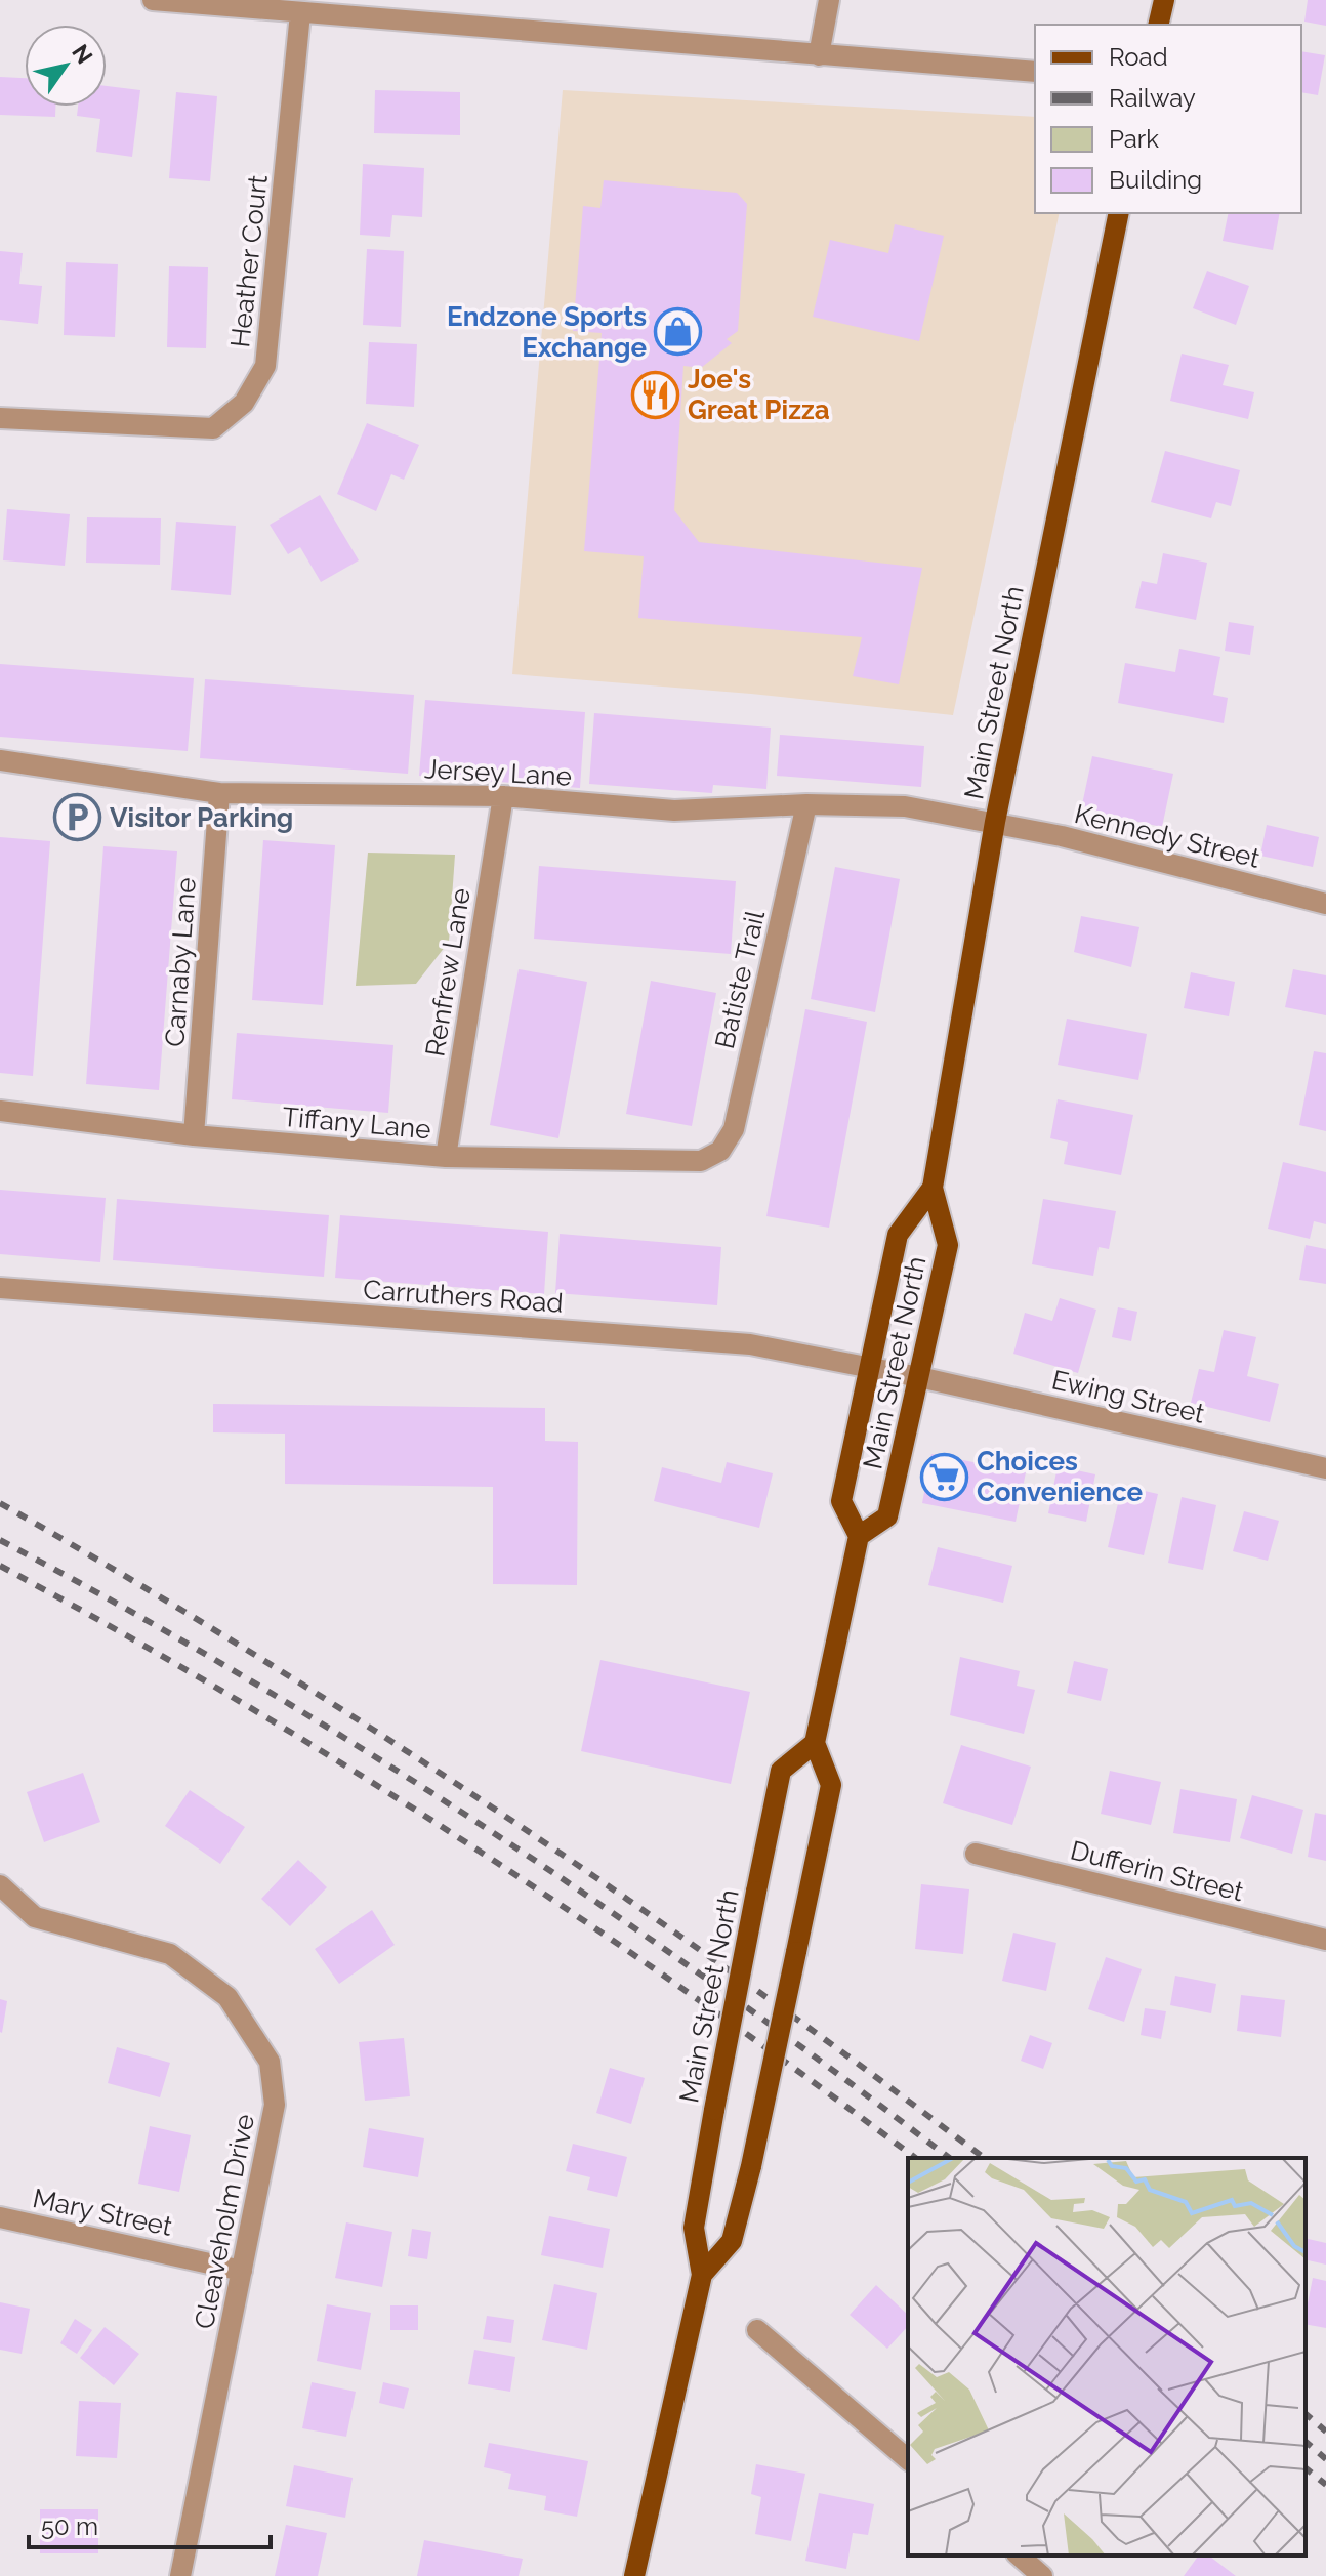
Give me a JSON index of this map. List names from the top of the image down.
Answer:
{
  "streets": {
    "main road": ["Main Street North"],
    "street": [
      "Heather Court",
      "Jersey Lane",
      "Kennedy Street",
      "Carnaby Lane",
      "Renfrew Lane",
      "Batiste Trail",
      "Tiffany Lane",
      "Carruthers Road",
      "Ewing Street",
      "Dufferin Street",
      "Mary Street",
      "Cleaveholm Drive"
    ]
  },
  "crossings": [
    ["Main Street North", "Jersey Lane"],
    ["Main Street North", "Kennedy Street"],
    ["Main Street North", "Carruthers Road"],
    ["Main Street North", "Ewing Street"],
    ["Jersey Lane", "Kennedy Street"],
    ["Jersey Lane", "Carnaby Lane"],
    ["Jersey Lane", "Renfrew Lane"],
    ["Jersey Lane", "Batiste Trail"],
    ["Carnaby Lane", "Tiffany Lane"],
    ["Renfrew Lane", "Tiffany Lane"],
    ["Batiste Trail", "Tiffany Lane"],
    ["Carruthers Road", "Ewing Street"],
    ["Mary Street", "Cleaveholm Drive"]
  ],
  "places": {
    "shop": ["Endzone Sports Exchange"],
    "restaurant": ["Joe's Great Pizza"],
    "parking": ["Visitor Parking"],
    "supermarket": ["Choices Convenience"]
  },
  "legend": [
    "Road",
    "Railway",
    "Park",
    "Building"
  ],
  "scale_bar": "50 m",
  "north": "top right"
}
